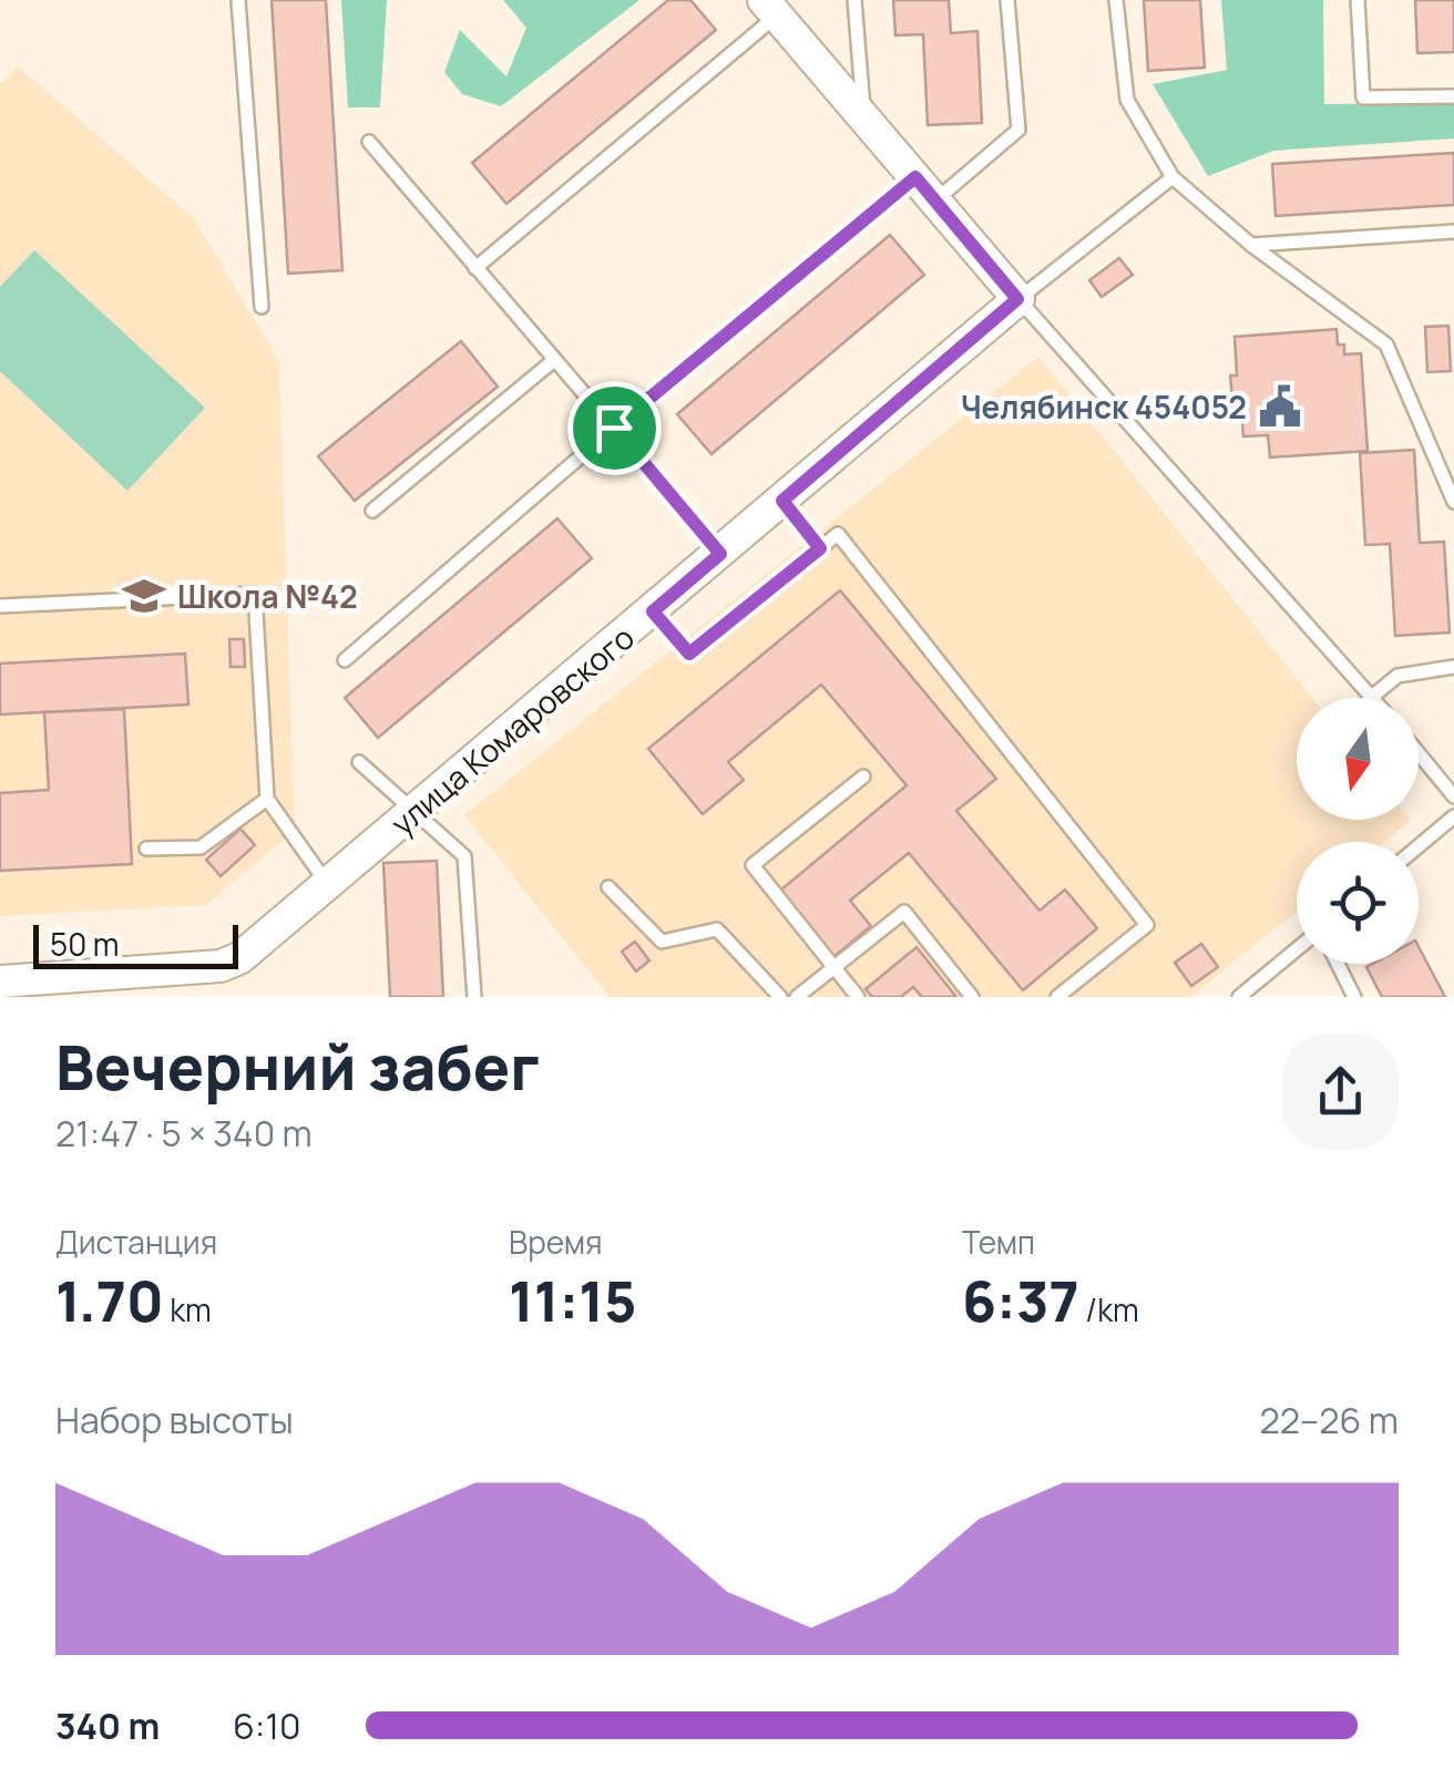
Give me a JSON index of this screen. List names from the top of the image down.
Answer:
{
  "streets": {
    "street": ["улица Комаровского"]
  },
  "places": {
    "public building": ["Челябинск 454052"],
    "school or university": ["Школа №42"]
  },
  "scale_bar": "50 m",
  "north": "bottom",
  "page": {
    "scale": "50 m",
    "heading": ["Вечерний забег", "21:47 · 5 × 340 m"],
    "stats": [
      ["Дистанция", "1.70 km"],
      ["Время", "11:15"],
      ["Темп", "6:37 /km"]
    ],
    "chart": ["Набор высоты", "22–26 m"],
    "list": [
      {
        "name": "340 m",
        "note": "6:10"
      }
    ]
  }
}
